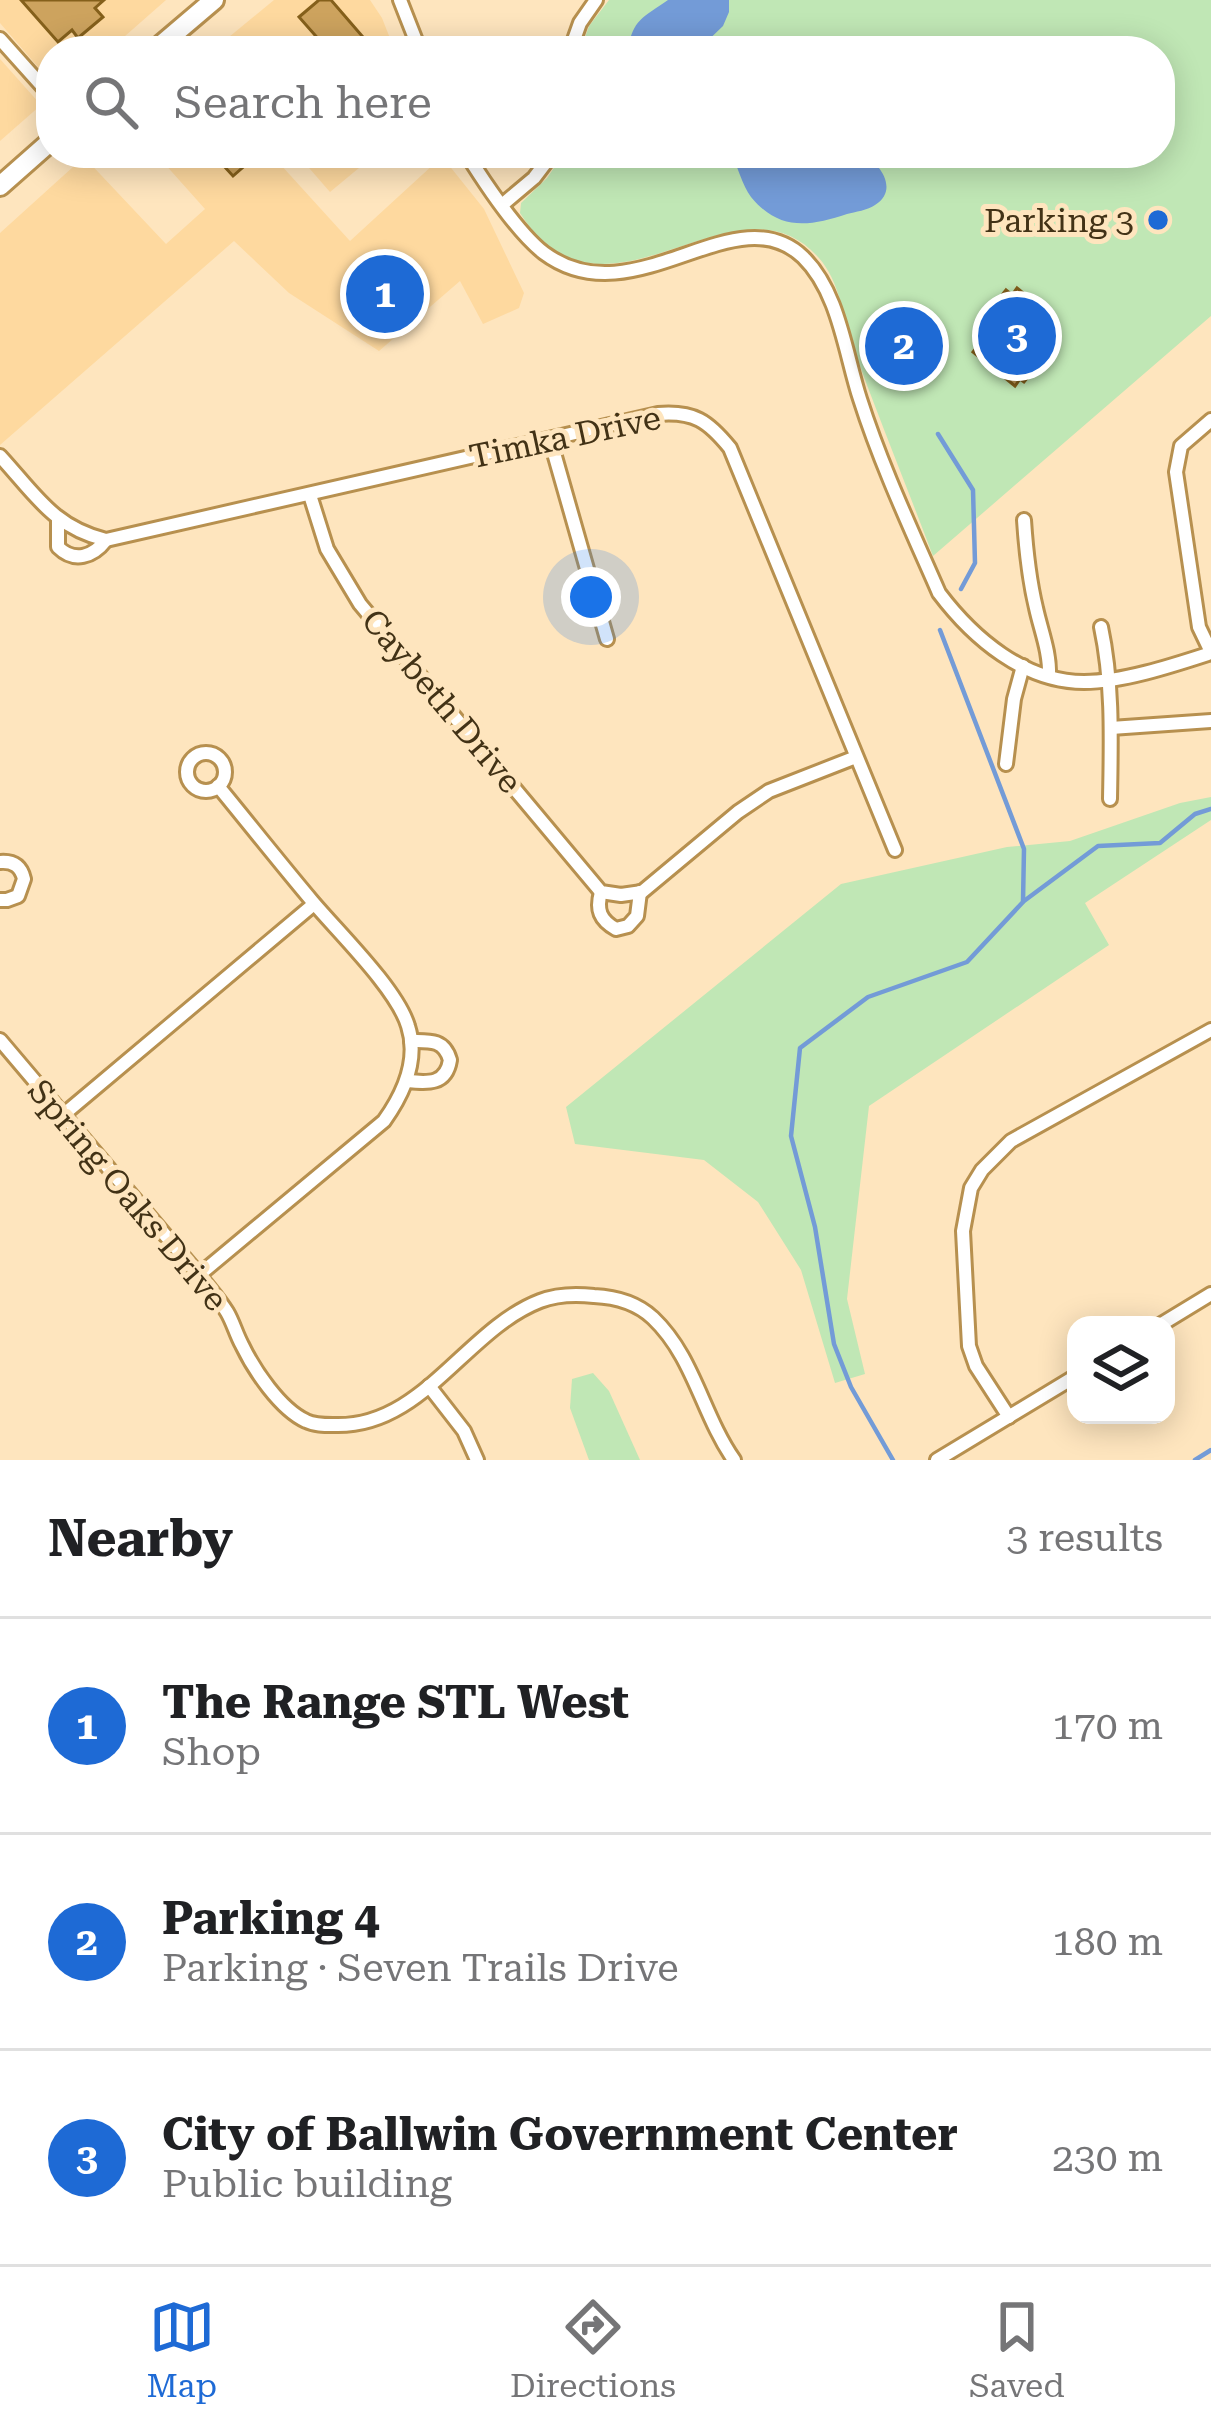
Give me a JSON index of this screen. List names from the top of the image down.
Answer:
{
  "streets": {
    "street": ["Timka Drive", "Caybeth Drive", "Spring Oaks Drive"]
  },
  "crossings": [
    ["Timka Drive", "Caybeth Drive"]
  ],
  "places": ["Parking 3"],
  "page": {
    "search": "Search here",
    "pins": ["1", "3", "2"],
    "heading": ["Nearby", "3 results"],
    "list": [
      {
        "mark": "1",
        "name": "The Range STL West",
        "note": "Shop",
        "value": "170 m"
      },
      {
        "mark": "2",
        "name": "Parking 4",
        "note": "Parking · Seven Trails Drive",
        "value": "180 m"
      },
      {
        "mark": "3",
        "name": "City of Ballwin Government Center",
        "note": "Public building",
        "value": "230 m"
      }
    ],
    "nav": ["Map", "Directions", "Saved"]
  }
}
